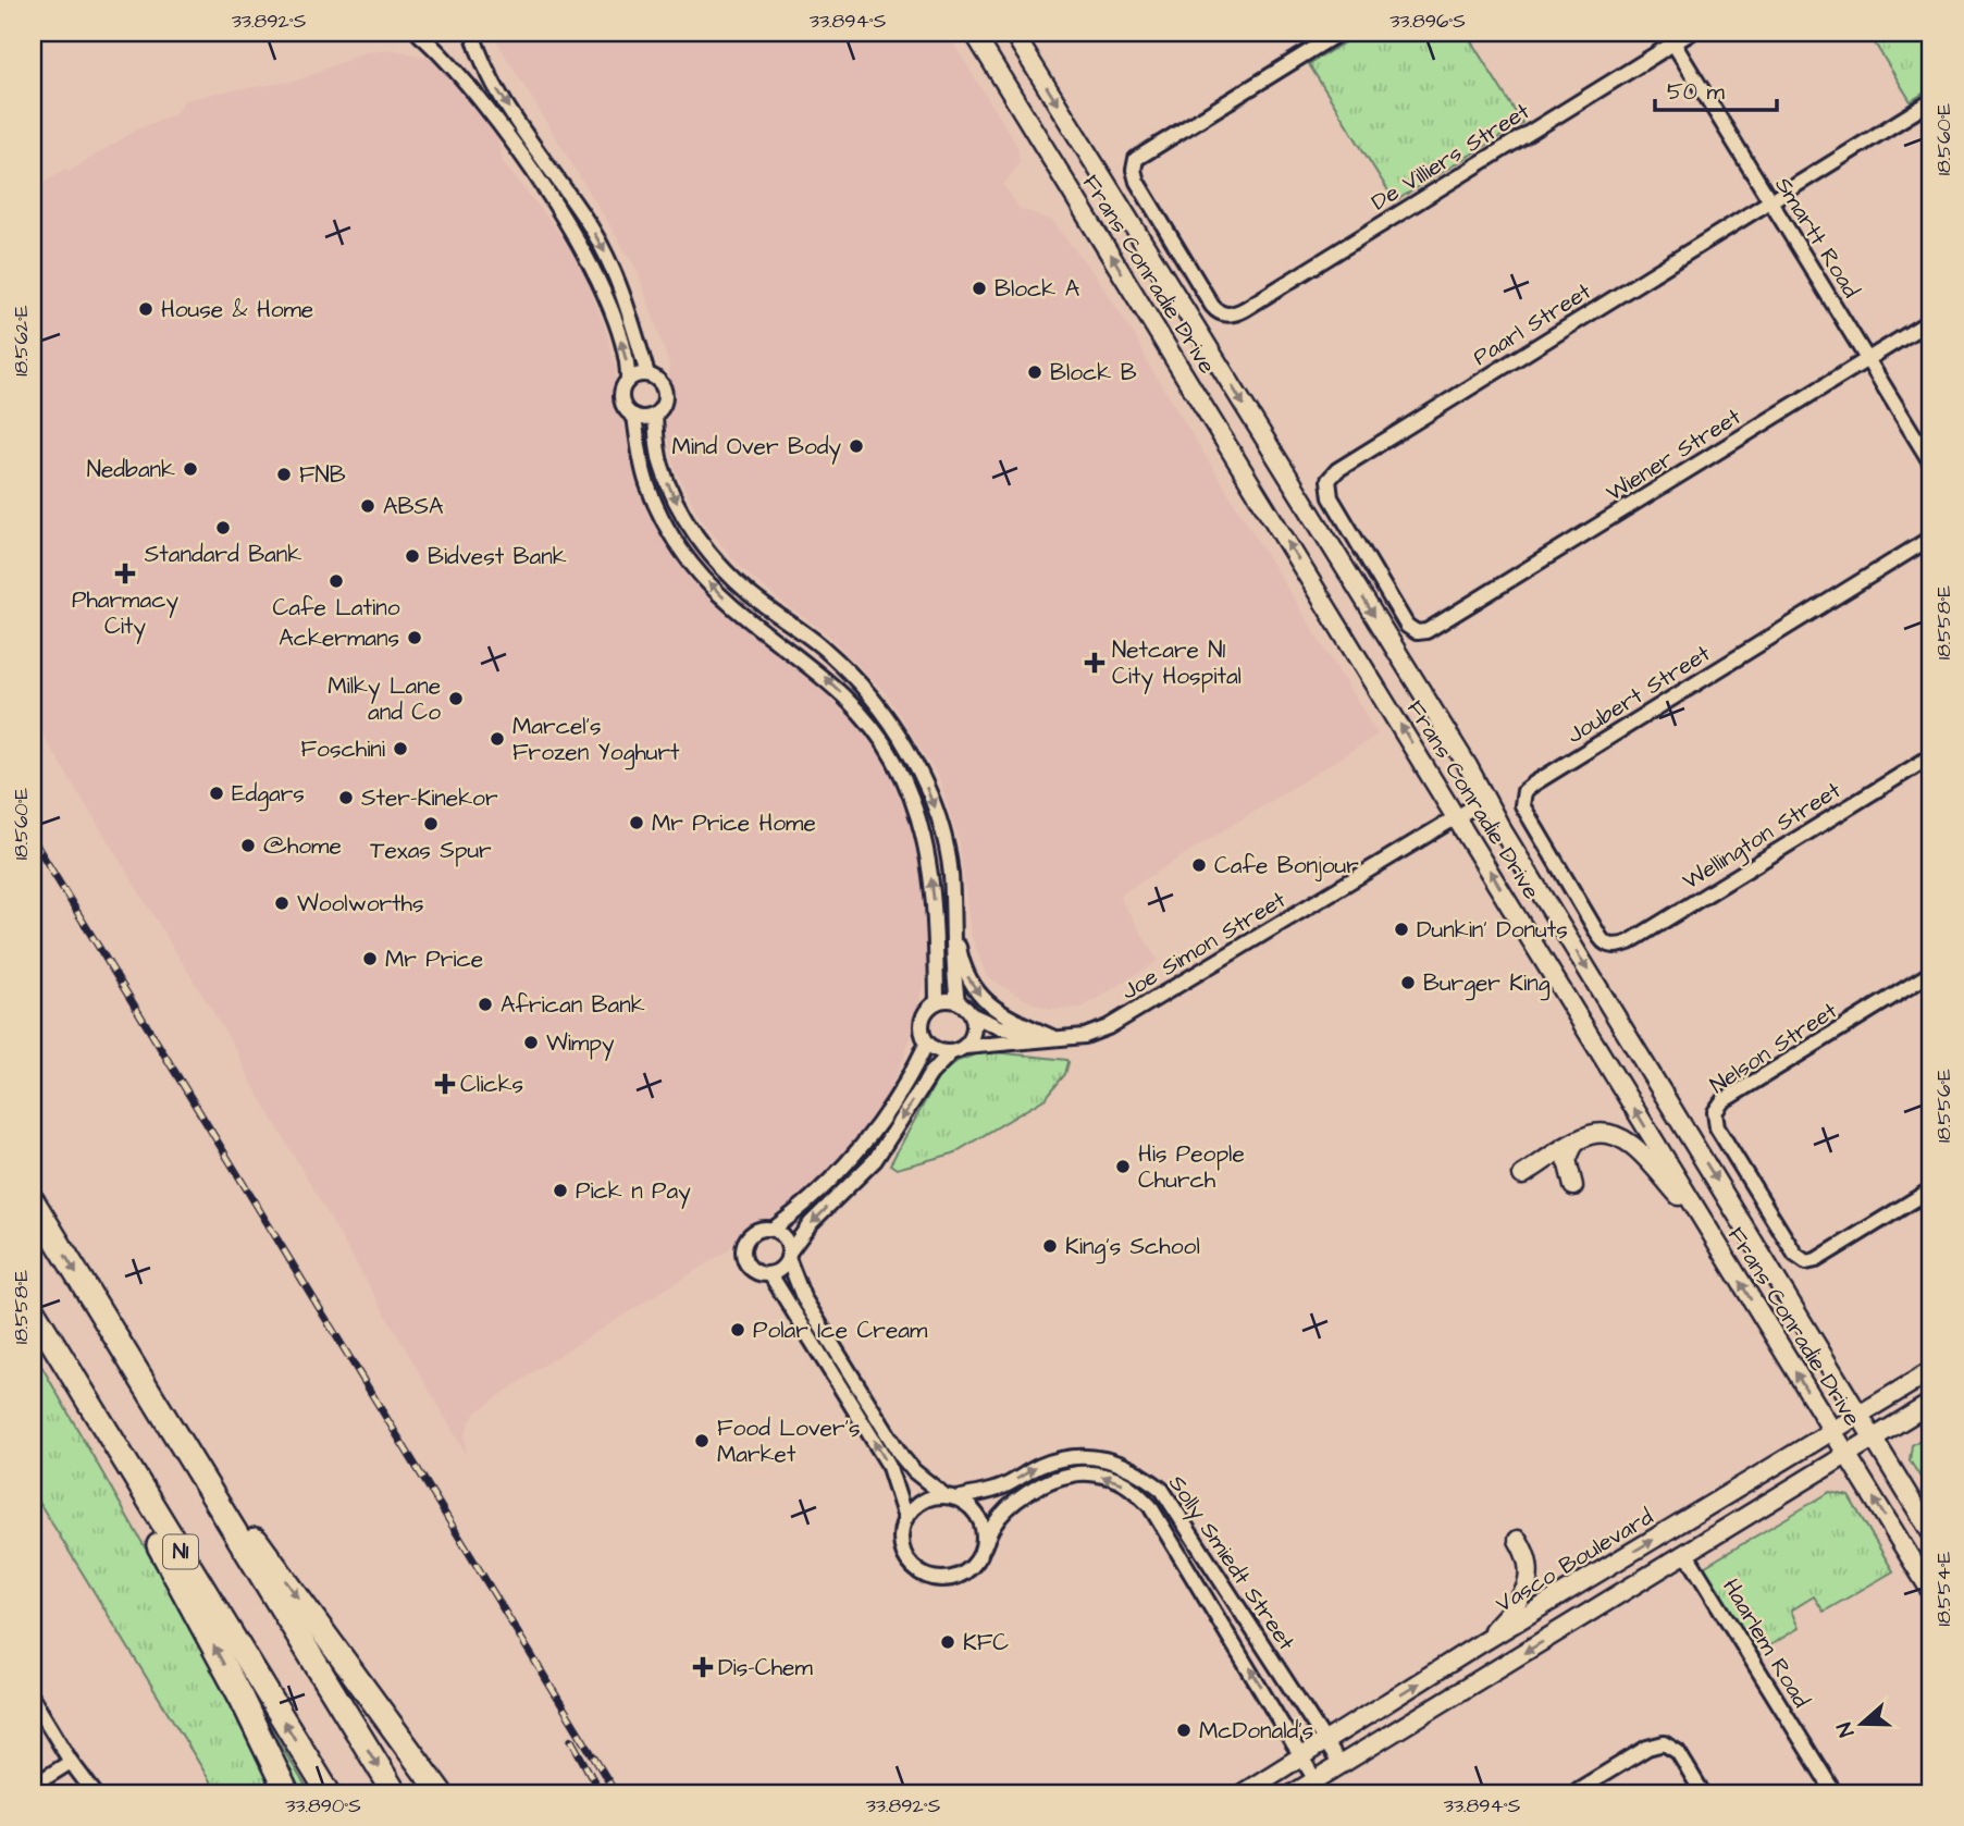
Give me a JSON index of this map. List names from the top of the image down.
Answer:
{
  "streets": {
    "highway": ["N1"],
    "main road": ["Frans Conradie Drive", "Vasco Boulevard"],
    "street": [
      "De Villiers Street",
      "Smartt Road",
      "Paarl Street",
      "Wiener Street",
      "Joubert Street",
      "Wellington Street",
      "Joe Simon Street",
      "Nelson Street",
      "Solly Smiedt Street",
      "Haarlem Road"
    ]
  },
  "crossings": [
    ["De Villiers Street", "Smartt Road"],
    ["Smartt Road", "Paarl Street"],
    ["Smartt Road", "Wiener Street"],
    ["Frans Conradie Drive", "Joe Simon Street"],
    ["Frans Conradie Drive", "Vasco Boulevard"],
    ["Paarl Street", "Wiener Street"],
    ["Joubert Street", "Wellington Street"],
    ["Vasco Boulevard", "Solly Smiedt Street"]
  ],
  "places": {
    "other": [
      "Block A",
      "House & Home",
      "Block B",
      "Mind Over Body",
      "Nedbank",
      "FNB",
      "ABSA",
      "Standard Bank",
      "Bidvest Bank",
      "Cafe Latino",
      "Ackermans",
      "Milky Lane and Co",
      "Marcel's Frozen Yoghurt",
      "Foschini",
      "Edgars",
      "Ster-Kinekor",
      "Mr Price Home",
      "Texas Spur",
      "@home",
      "Cafe Bonjour",
      "Woolworths",
      "Dunkin' Donuts",
      "Mr Price",
      "Burger King",
      "African Bank",
      "Wimpy",
      "His People Church",
      "Pick n Pay",
      "King's School",
      "Polar Ice Cream",
      "Food Lover's Market",
      "KFC",
      "McDonald's"
    ],
    "health": [
      "Pharmacy City",
      "Netcare N1 City Hospital",
      "Clicks",
      "Dis-Chem"
    ]
  },
  "scale_bar": "50 m",
  "north": "left",
  "coordinates": [
    "33.892°S",
    "33.894°S",
    "33.896°S",
    "18.560°E",
    "18.562°E",
    "18.558°E",
    "18.556°E",
    "18.554°E",
    "33.890°S"
  ]
}
